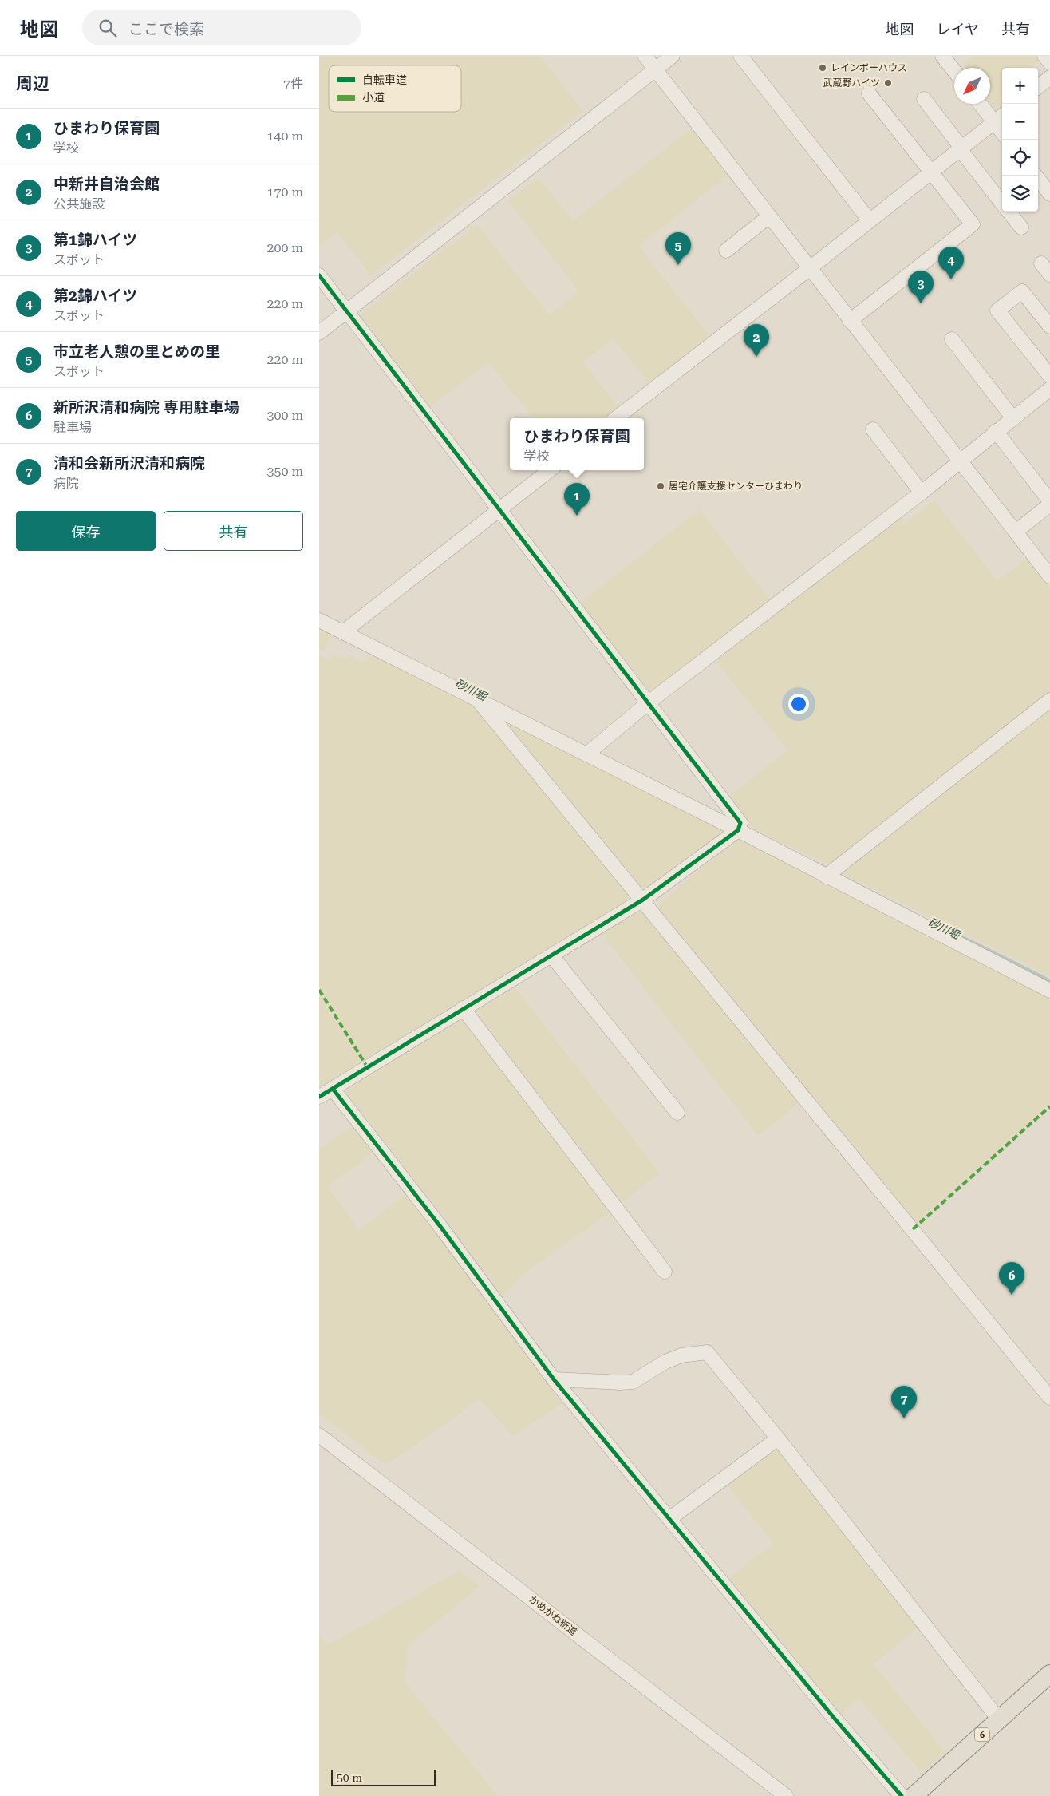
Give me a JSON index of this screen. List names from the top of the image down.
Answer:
{
  "streets": {
    "main road": ["6"],
    "street": ["かめがね新道"]
  },
  "water": ["砂川堀"],
  "places": ["レインボーハウス", "武蔵野ハイツ", "居宅介護支援センターひまわり"],
  "legend": ["自転車道", "小道"],
  "scale_bar": "50 m",
  "north": "bottom left",
  "page": {
    "header": "地図",
    "search": "ここで検索",
    "nav": ["地図", "レイヤ", "共有"],
    "heading": ["周辺", "7件"],
    "map_buttons": ["+", "−"],
    "list": [
      {
        "mark": "1",
        "name": "ひまわり保育園",
        "note": "学校",
        "value": "140 m"
      },
      {
        "mark": "2",
        "name": "中新井自治会館",
        "note": "公共施設",
        "value": "170 m"
      },
      {
        "mark": "3",
        "name": "第1錦ハイツ",
        "note": "スポット",
        "value": "200 m"
      },
      {
        "mark": "4",
        "name": "第2錦ハイツ",
        "note": "スポット",
        "value": "220 m"
      },
      {
        "mark": "5",
        "name": "市立老人憩の里とめの里",
        "note": "スポット",
        "value": "220 m"
      },
      {
        "mark": "6",
        "name": "新所沢清和病院 専用駐車場",
        "note": "駐車場",
        "value": "300 m"
      },
      {
        "mark": "7",
        "name": "清和会新所沢清和病院",
        "note": "病院",
        "value": "350 m"
      }
    ],
    "pins": [
      "5",
      "4",
      "3",
      "2",
      "1",
      "6",
      "7"
    ],
    "popup": ["ひまわり保育園", "学校"],
    "buttons": ["保存", "共有"],
    "scale": "50 m"
  }
}
